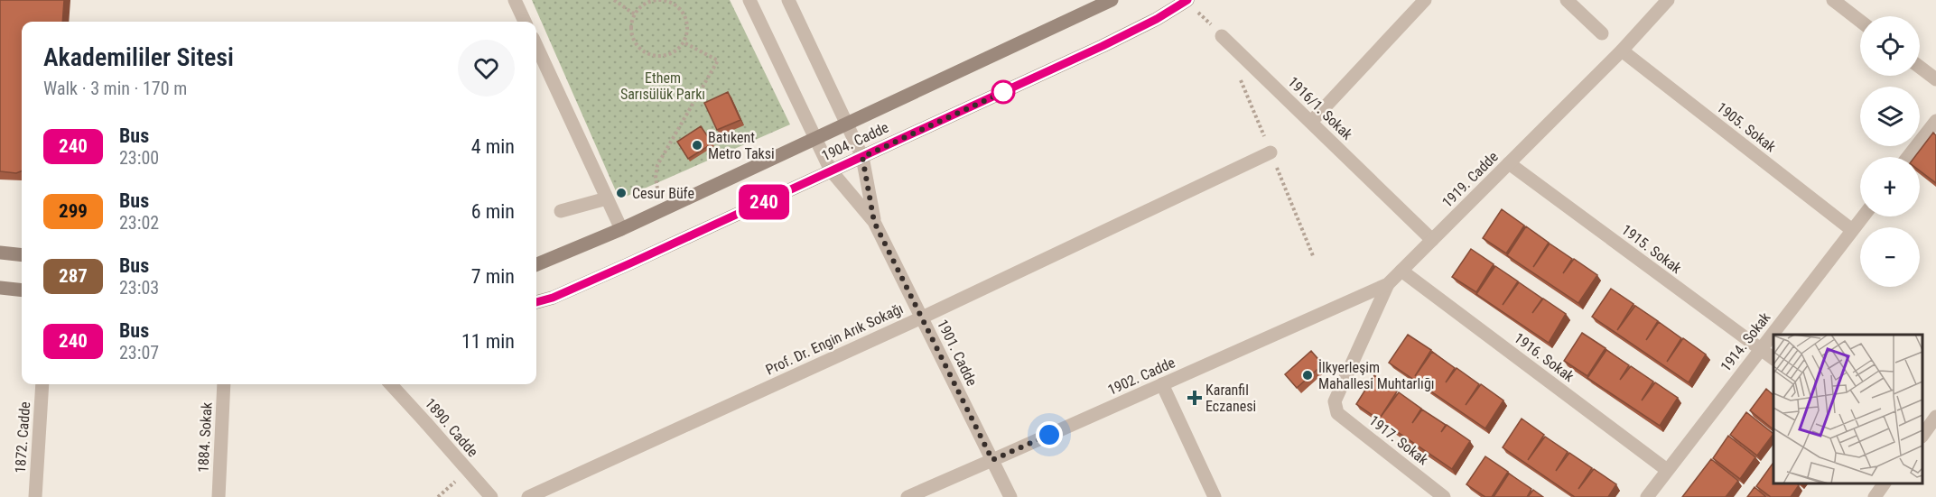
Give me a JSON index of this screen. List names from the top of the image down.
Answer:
{
  "streets": {
    "main road": ["1904. Cadde"],
    "street": [
      "1916/1. Sokak",
      "1905. Sokak",
      "1919. Cadde",
      "1915. Sokak",
      "Prof. Dr. Engin Arık Sokağı",
      "1914. Sokak",
      "1901. Cadde",
      "1916. Sokak",
      "1902. Cadde",
      "1890. Cadde",
      "1872. Cadde",
      "1884. Sokak",
      "1917. Sokak"
    ]
  },
  "crossings": [
    ["1916/1. Sokak", "1919. Cadde"],
    ["1905. Sokak", "1919. Cadde"],
    ["1905. Sokak", "1914. Sokak"],
    ["1904. Cadde", "1901. Cadde"],
    ["1919. Cadde", "1915. Sokak"],
    ["1919. Cadde", "1916. Sokak"],
    ["1919. Cadde", "1902. Cadde"],
    ["1919. Cadde", "1917. Sokak"],
    ["1915. Sokak", "1914. Sokak"],
    ["Prof. Dr. Engin Arık Sokağı", "1901. Cadde"],
    ["1914. Sokak", "1916. Sokak"],
    ["1901. Cadde", "1902. Cadde"]
  ],
  "parks": ["Ethem Sarısülük Parkı"],
  "places": {
    "other": ["Batıkent Metro Taksi", "Cesur Büfe", "İlkyerleşim Mahallesi Muhtarlığı"],
    "health": ["Karanfil Eczanesi"]
  },
  "lines": ["bus line 240"],
  "page": {
    "on_map": "240",
    "map_buttons": ["+", "−"],
    "heading": ["Akademililer Sitesi", "Walk · 3 min · 170 m"],
    "list": [
      {
        "mark": "240",
        "name": "Bus",
        "note": "23:00",
        "value": "4 min"
      },
      {
        "mark": "299",
        "name": "Bus",
        "note": "23:02",
        "value": "6 min"
      },
      {
        "mark": "287",
        "name": "Bus",
        "note": "23:03",
        "value": "7 min"
      },
      {
        "mark": "240",
        "name": "Bus",
        "note": "23:07",
        "value": "11 min"
      }
    ]
  }
}
